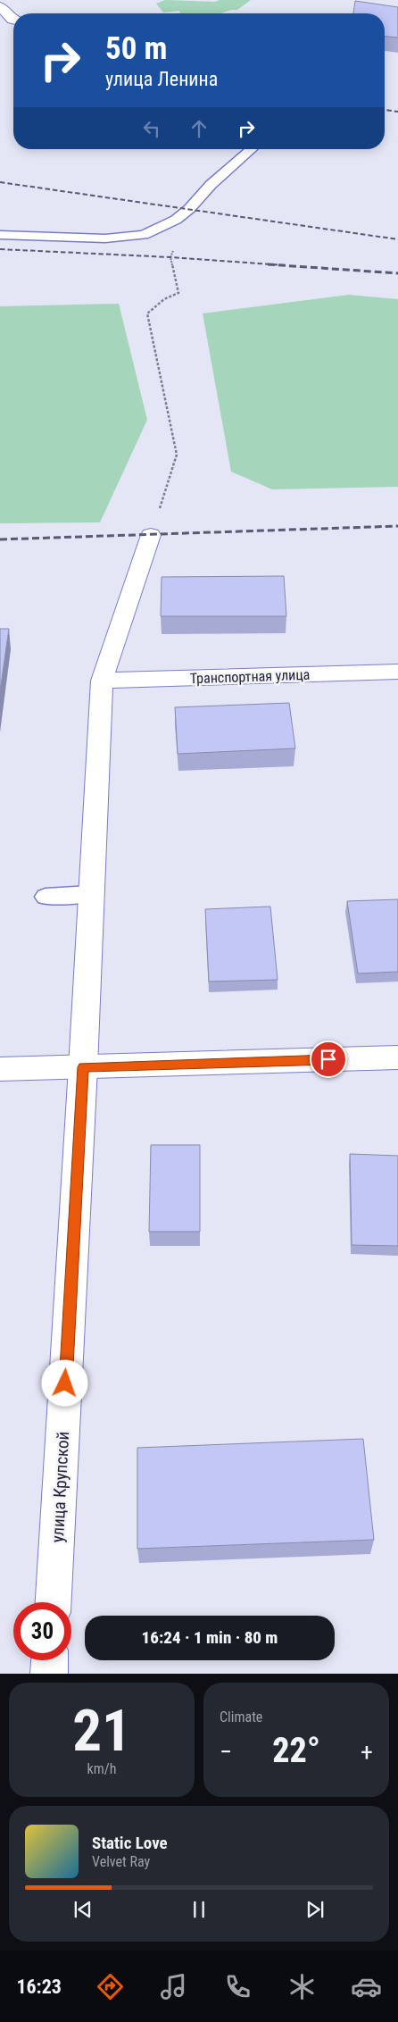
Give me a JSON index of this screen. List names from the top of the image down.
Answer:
{
  "streets": {
    "street": ["Транспортная улица", "улица Крупской"]
  },
  "crossings": [
    ["Транспортная улица", "улица Крупской"]
  ],
  "page": {
    "turn": ["50 m", "улица Ленина"],
    "limit": "30",
    "trip": "16:24 · 1 min · 80 m",
    "tile": [
      ["21", "km/h"],
      "Climate"
    ],
    "heat": ["−", "22°", "+"],
    "song": ["Static Love", "Velvet Ray"],
    "tabs": "16:23"
  }
}
